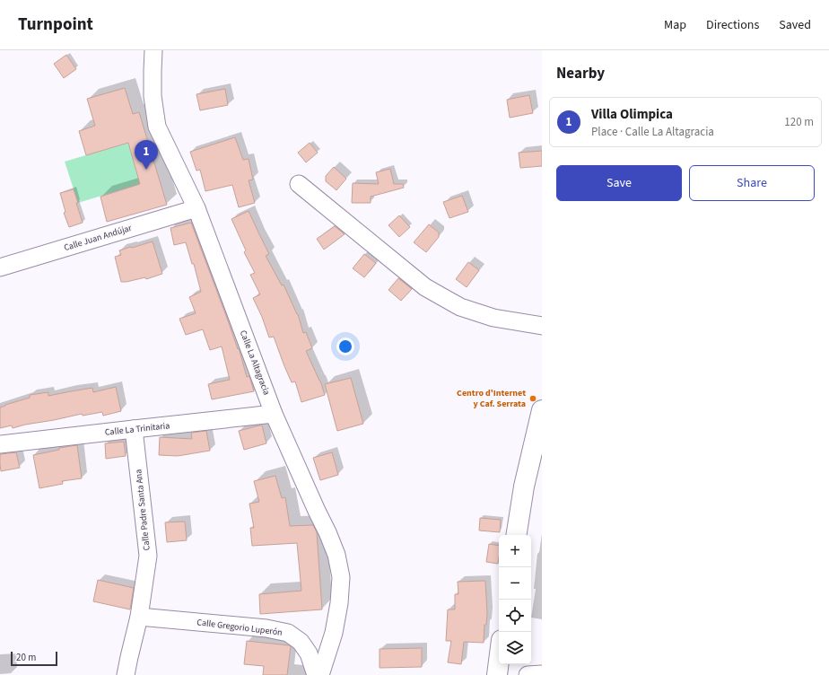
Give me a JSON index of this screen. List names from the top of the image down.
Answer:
{
  "streets": {
    "street": [
      "Calle Juan Andújar",
      "Calle La Altagracia",
      "Calle La Trinitaria",
      "Calle Padre Santa Ana",
      "Calle Gregorio Luperón"
    ]
  },
  "crossings": [
    ["Calle Juan Andújar", "Calle La Altagracia"],
    ["Calle La Altagracia", "Calle La Trinitaria"],
    ["Calle La Trinitaria", "Calle Padre Santa Ana"],
    ["Calle Padre Santa Ana", "Calle Gregorio Luperón"]
  ],
  "places": ["Centro d'Internet y Caf. Serrata"],
  "scale_bar": "20 m",
  "page": {
    "header": "Turnpoint",
    "nav": ["Map", "Directions", "Saved"],
    "heading": "Nearby",
    "list": [
      {
        "mark": "1",
        "name": "Villa Olimpica",
        "note": "Place · Calle La Altagracia",
        "value": "120 m"
      }
    ],
    "pins": "1",
    "buttons": ["Save", "Share"],
    "map_buttons": ["+", "−"],
    "scale": "20 m"
  }
}
